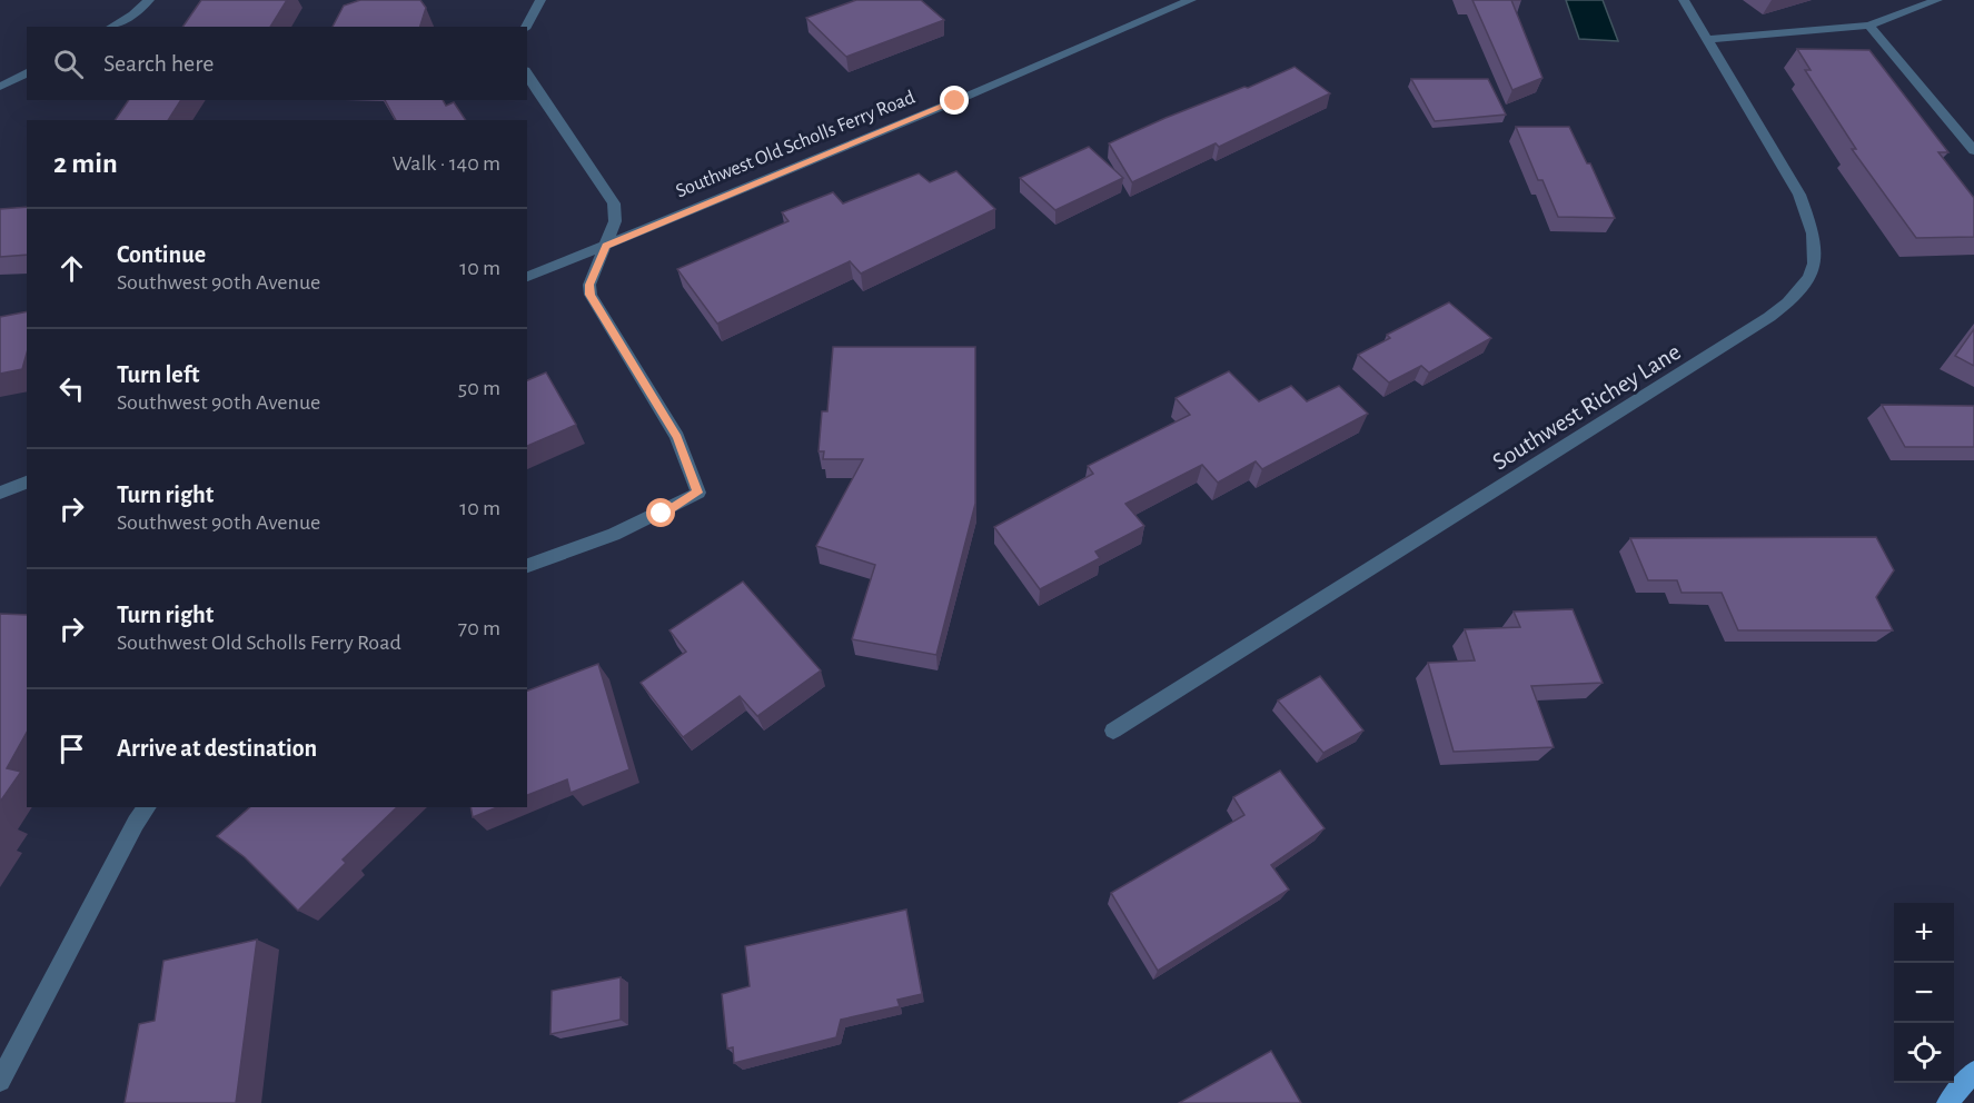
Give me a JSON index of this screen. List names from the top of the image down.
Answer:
{
  "streets": {
    "street": ["Southwest Old Scholls Ferry Road", "Southwest Richey Lane"]
  },
  "page": {
    "search": "Search here",
    "heading": ["2 min", "Walk · 140 m"],
    "list": [
      ["Continue", "Southwest 90th Avenue", "10 m"],
      ["Turn left", "Southwest 90th Avenue", "50 m"],
      ["Turn right", "Southwest 90th Avenue", "10 m"],
      ["Turn right", "Southwest Old Scholls Ferry Road", "70 m"],
      "Arrive at destination"
    ],
    "map_buttons": ["+", "−"]
  }
}
